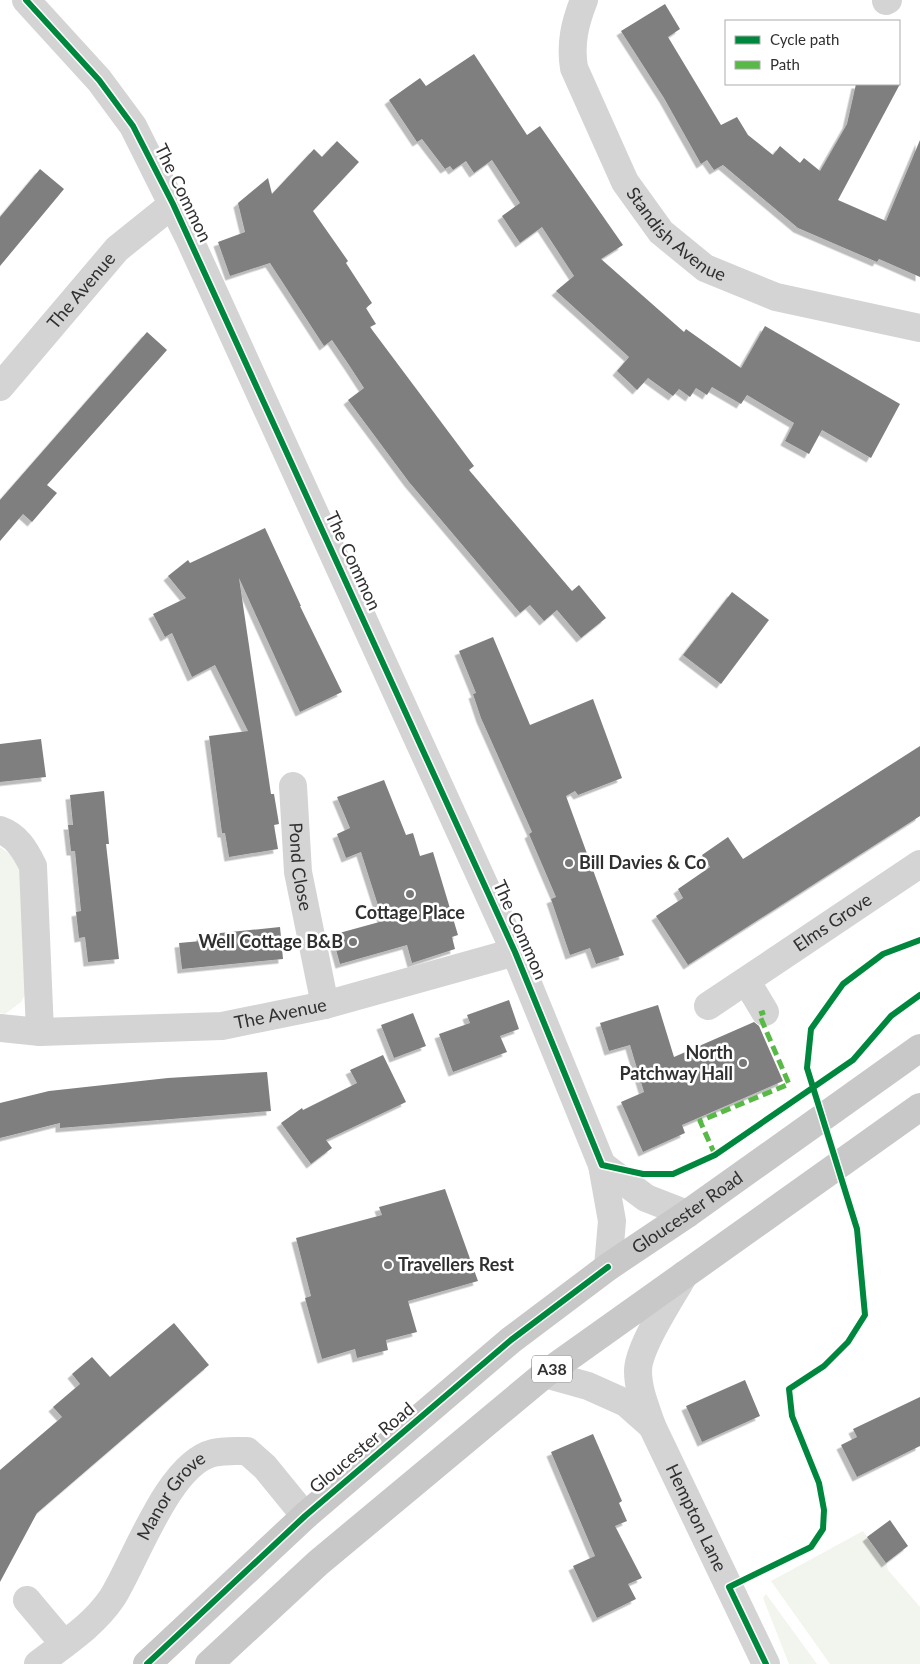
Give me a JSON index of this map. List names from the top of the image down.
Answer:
{
  "streets": {
    "main road": ["Gloucester Road", "A38"],
    "street": [
      "The Common",
      "Standish Avenue",
      "The Avenue",
      "Pond Close",
      "Elms Grove",
      "Manor Grove",
      "Hempton Lane"
    ]
  },
  "crossings": [
    ["The Common", "The Avenue"],
    ["The Common", "Gloucester Road"],
    ["The Avenue", "Pond Close"],
    ["Gloucester Road", "Manor Grove"],
    ["A38", "Hempton Lane"]
  ],
  "places": [
    "Bill Davies & Co",
    "Cottage Place",
    "Well Cottage B&B",
    "North Patchway Hall",
    "Travellers Rest"
  ],
  "legend": ["Cycle path", "Path"]
}
